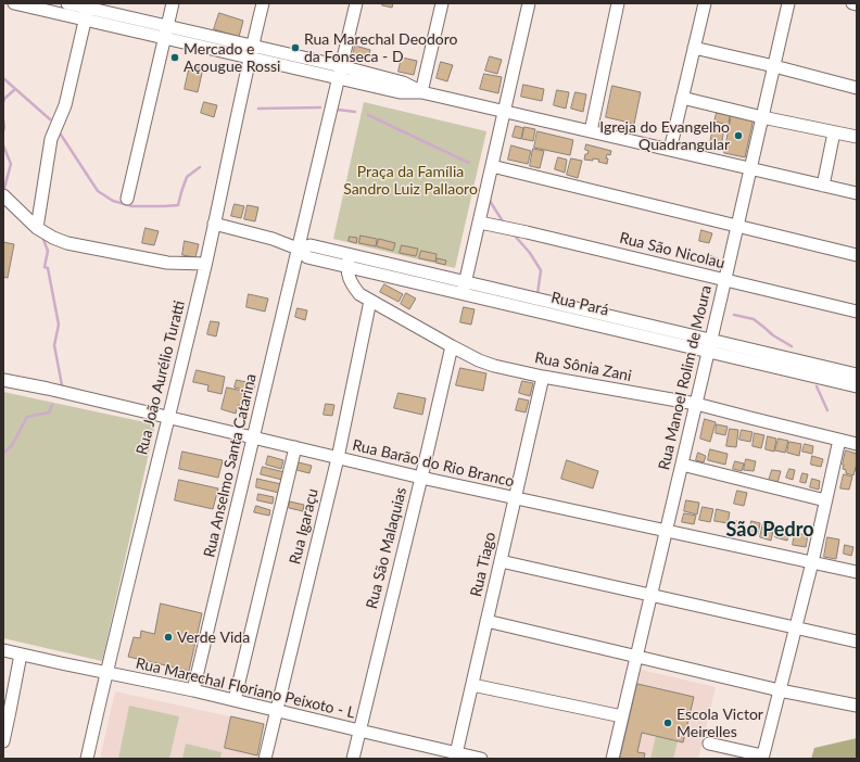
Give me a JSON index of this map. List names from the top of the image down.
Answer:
{
  "streets": {
    "street": [
      "Rua São Nicolau",
      "Rua Pará",
      "Rua Sônia Zani",
      "Rua João Aurélio Turatti",
      "Rua Manoel Rolim de Moura",
      "Rua Barão do Rio Branco",
      "Rua Anselmo Santa Catarina",
      "Rua Igaraçu",
      "Rua São Malaquias",
      "Rua Tiago",
      "Rua Marechal Floriano Peixoto - L"
    ]
  },
  "crossings": [
    ["Rua São Nicolau", "Rua Manoel Rolim de Moura"],
    ["Rua Pará", "Rua Sônia Zani"],
    ["Rua Pará", "Rua João Aurélio Turatti"],
    ["Rua Pará", "Rua Manoel Rolim de Moura"],
    ["Rua Pará", "Rua Anselmo Santa Catarina"],
    ["Rua Sônia Zani", "Rua Manoel Rolim de Moura"],
    ["Rua Sônia Zani", "Rua Igaraçu"],
    ["Rua Sônia Zani", "Rua São Malaquias"],
    ["Rua Sônia Zani", "Rua Tiago"],
    ["Rua João Aurélio Turatti", "Rua Barão do Rio Branco"],
    ["Rua João Aurélio Turatti", "Rua Marechal Floriano Peixoto - L"],
    ["Rua Manoel Rolim de Moura", "Rua Barão do Rio Branco"],
    ["Rua Barão do Rio Branco", "Rua Anselmo Santa Catarina"],
    ["Rua Barão do Rio Branco", "Rua Igaraçu"],
    ["Rua Barão do Rio Branco", "Rua São Malaquias"],
    ["Rua Barão do Rio Branco", "Rua Tiago"],
    ["Rua Anselmo Santa Catarina", "Rua Marechal Floriano Peixoto - L"],
    ["Rua Igaraçu", "Rua Marechal Floriano Peixoto - L"],
    ["Rua São Malaquias", "Rua Marechal Floriano Peixoto - L"],
    ["Rua Tiago", "Rua Marechal Floriano Peixoto - L"]
  ],
  "districts": ["São Pedro"],
  "parks": ["Praça da Família Sandro Luiz Pallaoro"],
  "places": [
    "Rua Marechal Deodoro da Fonseca - D",
    "Mercado e Açougue Rossi",
    "Igreja do Evangelho Quadrangular",
    "Verde Vida",
    "Escola Victor Meirelles"
  ]
}
